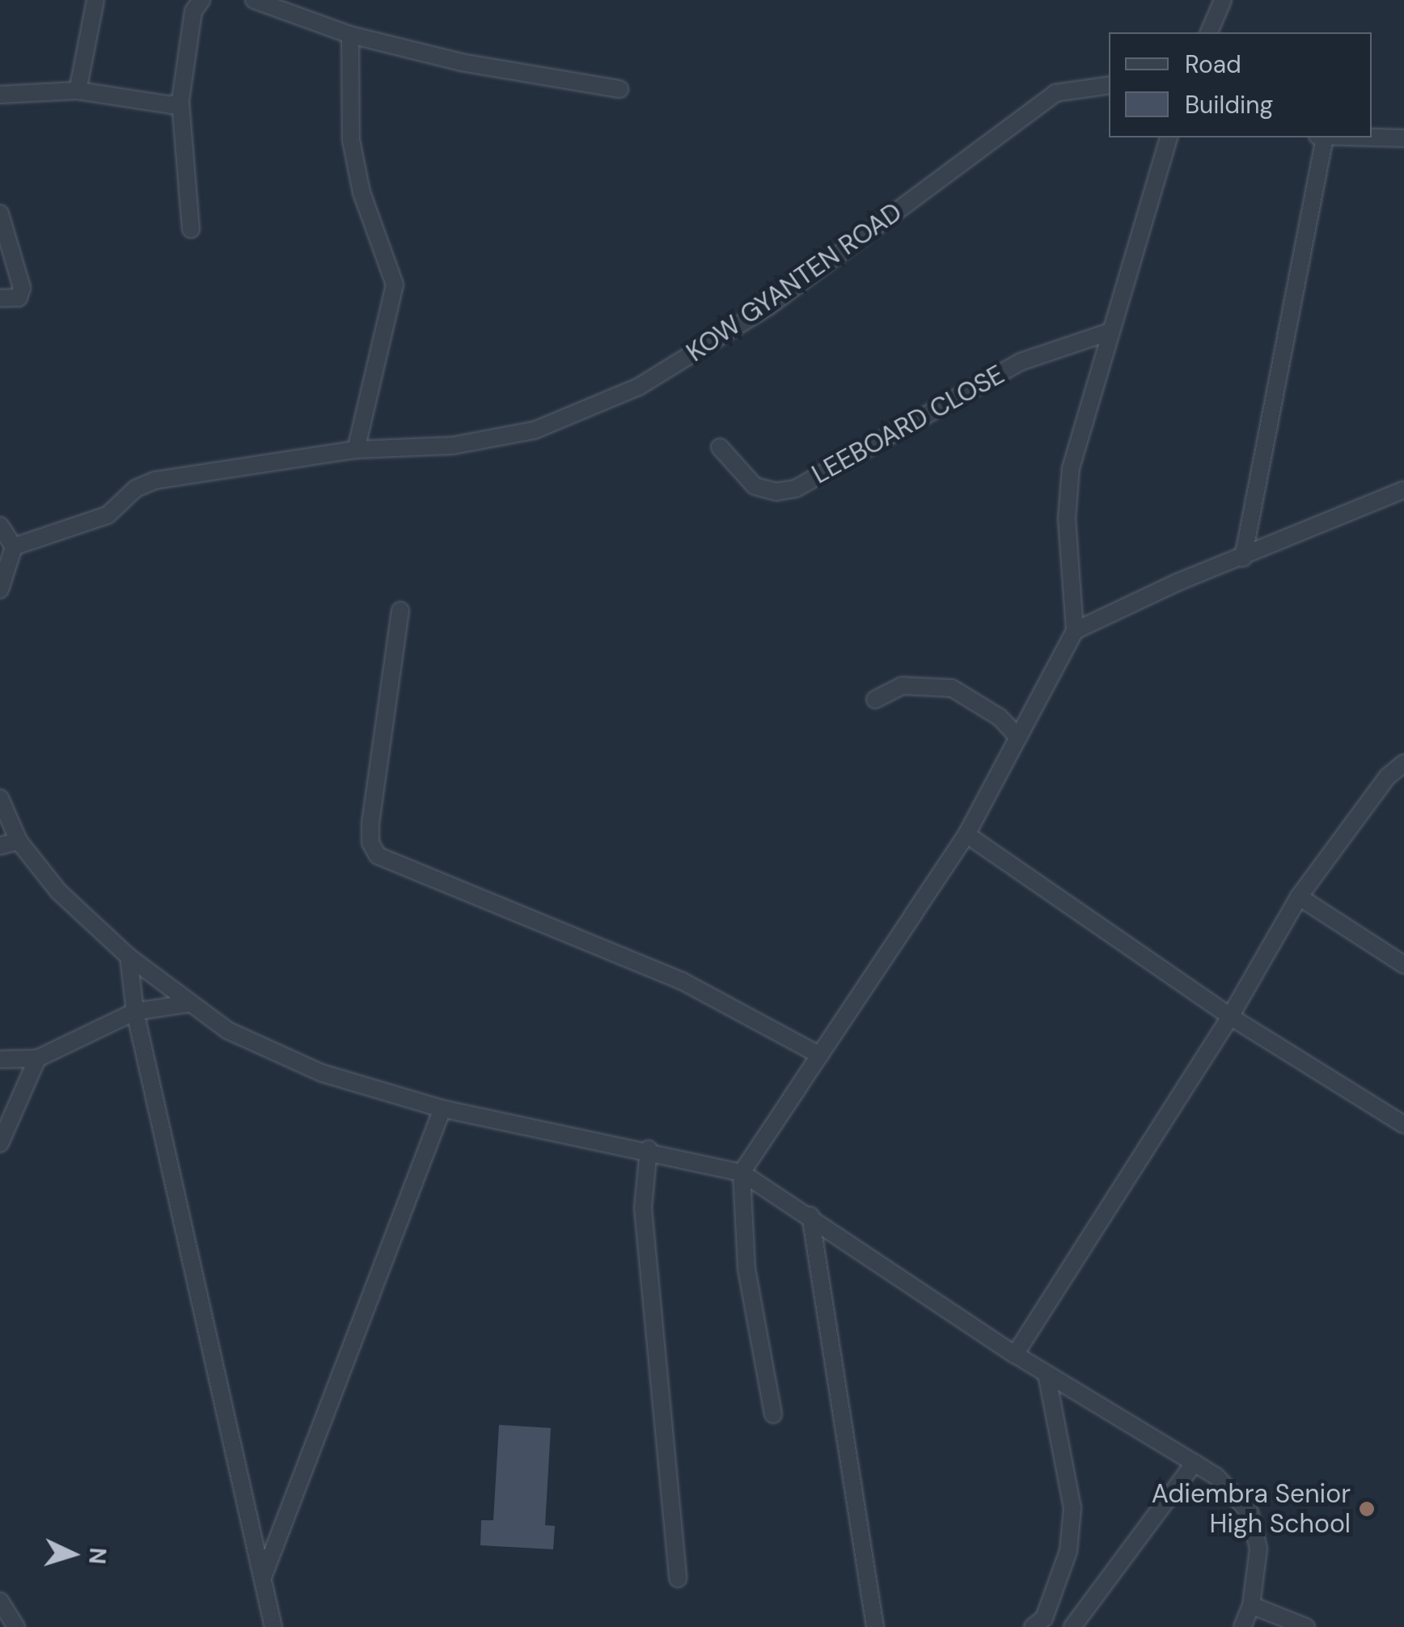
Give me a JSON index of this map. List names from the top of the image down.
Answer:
{
  "streets": {
    "street": ["KOW GYANTEN ROAD", "LEEBOARD CLOSE"]
  },
  "places": ["Adiembra Senior High School"],
  "legend": ["Road", "Building"],
  "north": "right"
}
